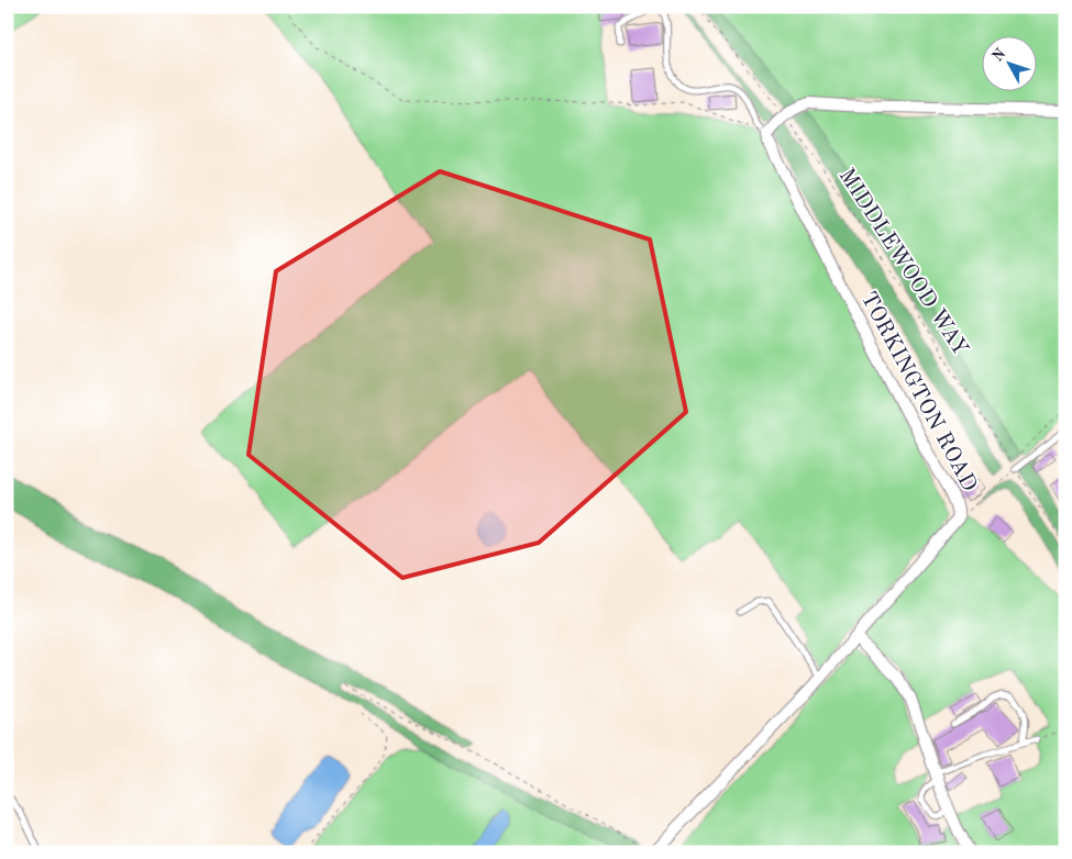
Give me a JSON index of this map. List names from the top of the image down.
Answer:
{
  "streets": {
    "street": ["TORKINGTON ROAD"],
    "path": ["MIDDLEWOOD WAY"]
  },
  "north": "top left"
}
